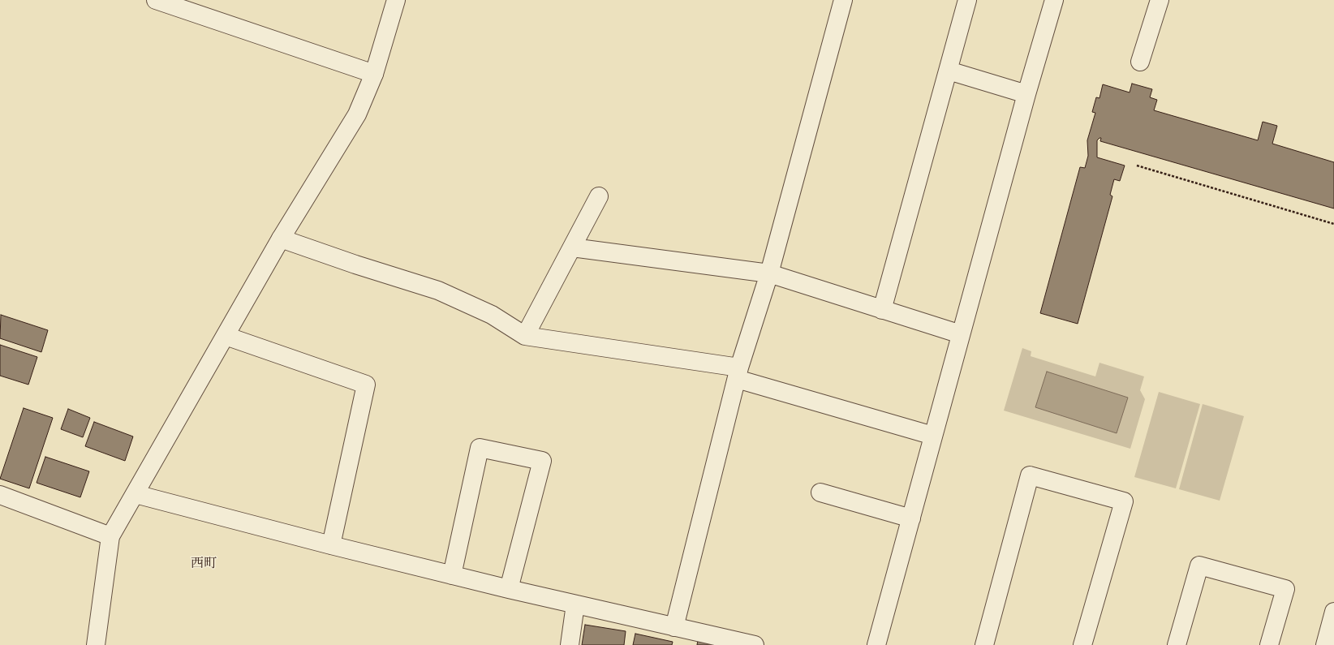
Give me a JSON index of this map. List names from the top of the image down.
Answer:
{
  "districts": ["西町"]
}
